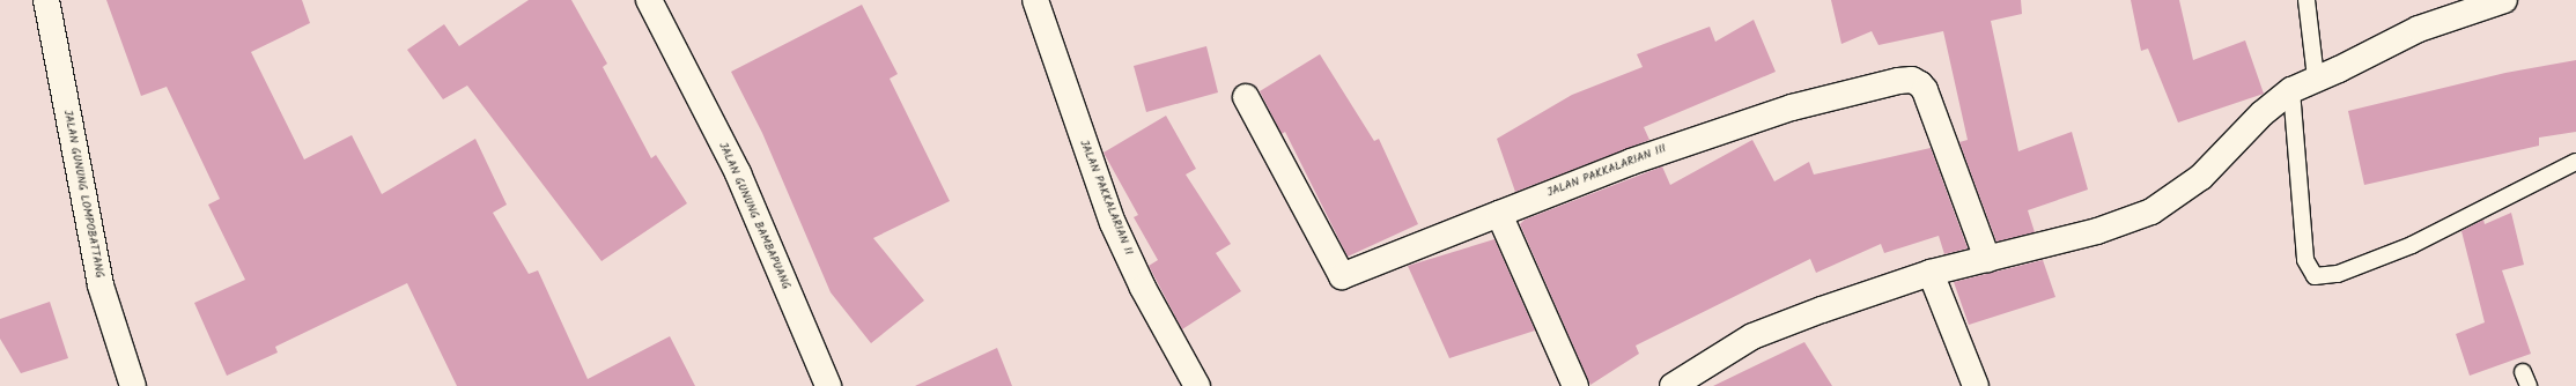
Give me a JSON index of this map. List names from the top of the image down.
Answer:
{
  "streets": {
    "street": [
      "JALAN PAKKALARIAN III",
      "JALAN GUNUNG LOMPOBATTANG",
      "JALAN PAKKALARIAN II",
      "JALAN GUNUNG BAMBAPUANG"
    ]
  }
}
